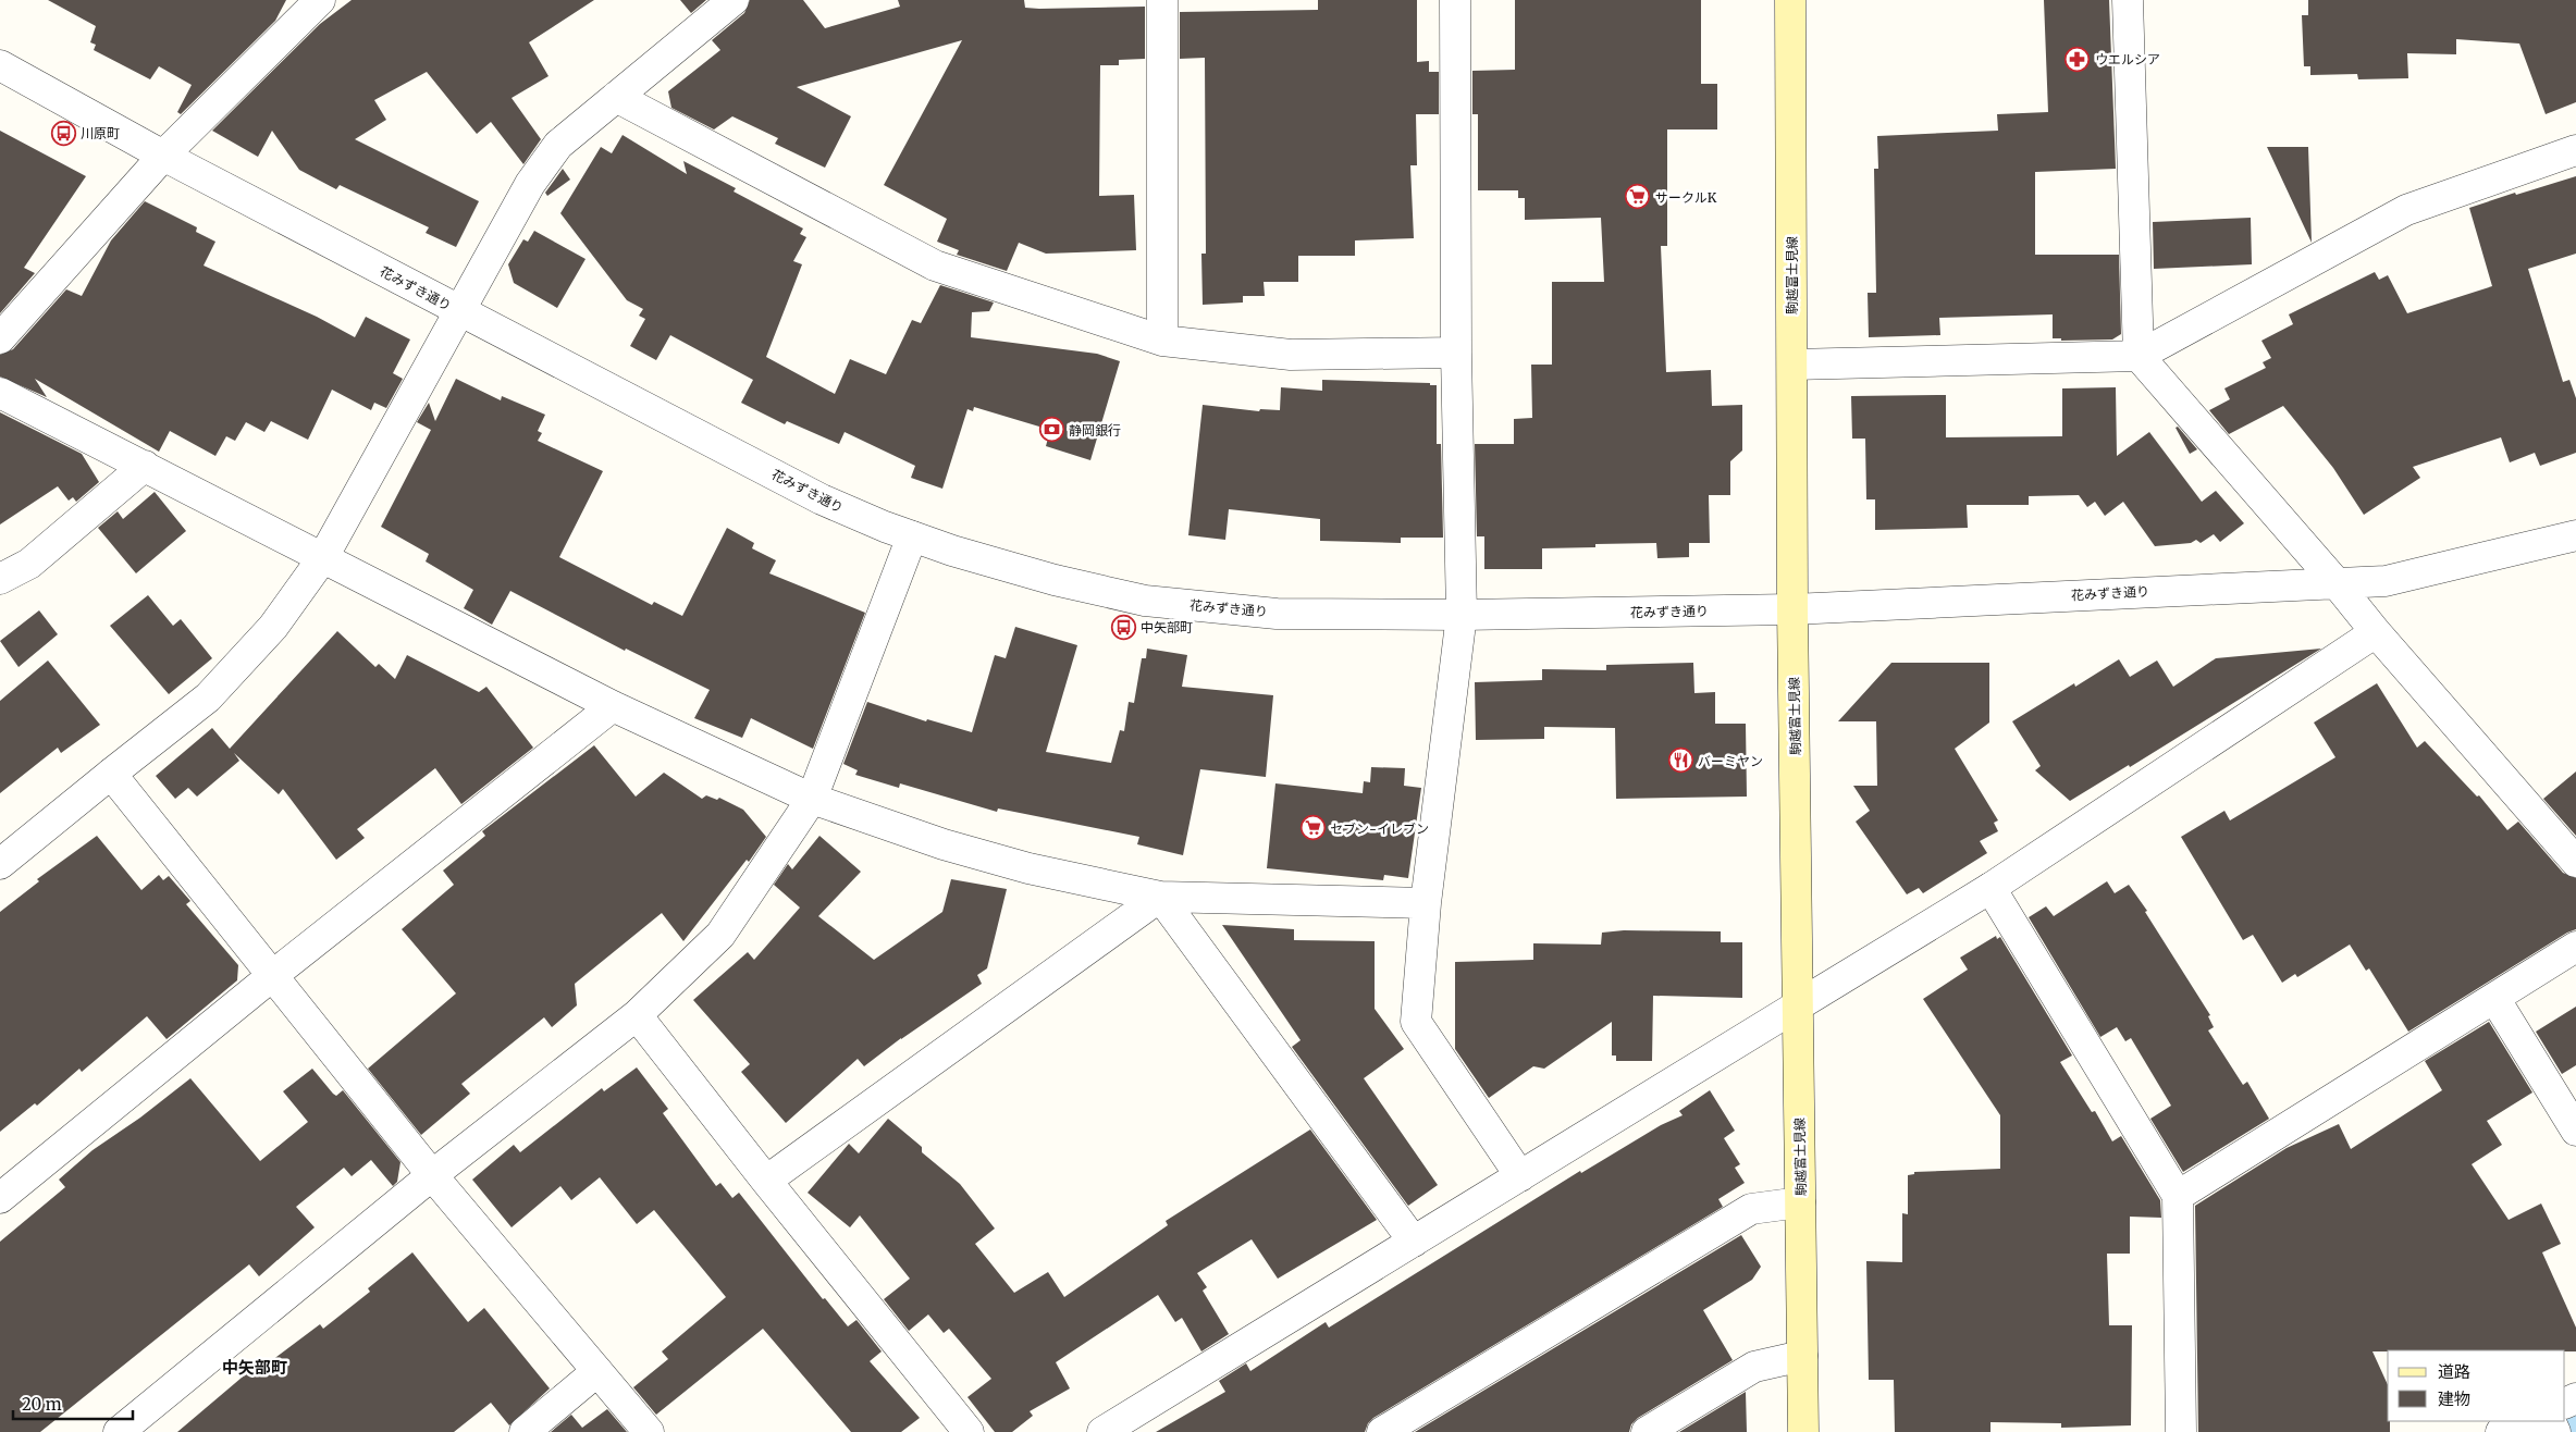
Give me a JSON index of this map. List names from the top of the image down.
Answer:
{
  "streets": {
    "main road": ["駒越富士見線"],
    "street": ["花みずき通り"]
  },
  "crossings": [
    ["駒越富士見線", "花みずき通り"]
  ],
  "districts": ["中矢部町"],
  "places": {
    "pharmacy": ["ウエルシア"],
    "bus stop": ["川原町", "中矢部町"],
    "supermarket": ["サークルK", "セブン-イレブン"],
    "bank": ["静岡銀行"],
    "restaurant": ["バーミヤン"]
  },
  "legend": ["道路", "建物"],
  "scale_bar": "20 m"
}
